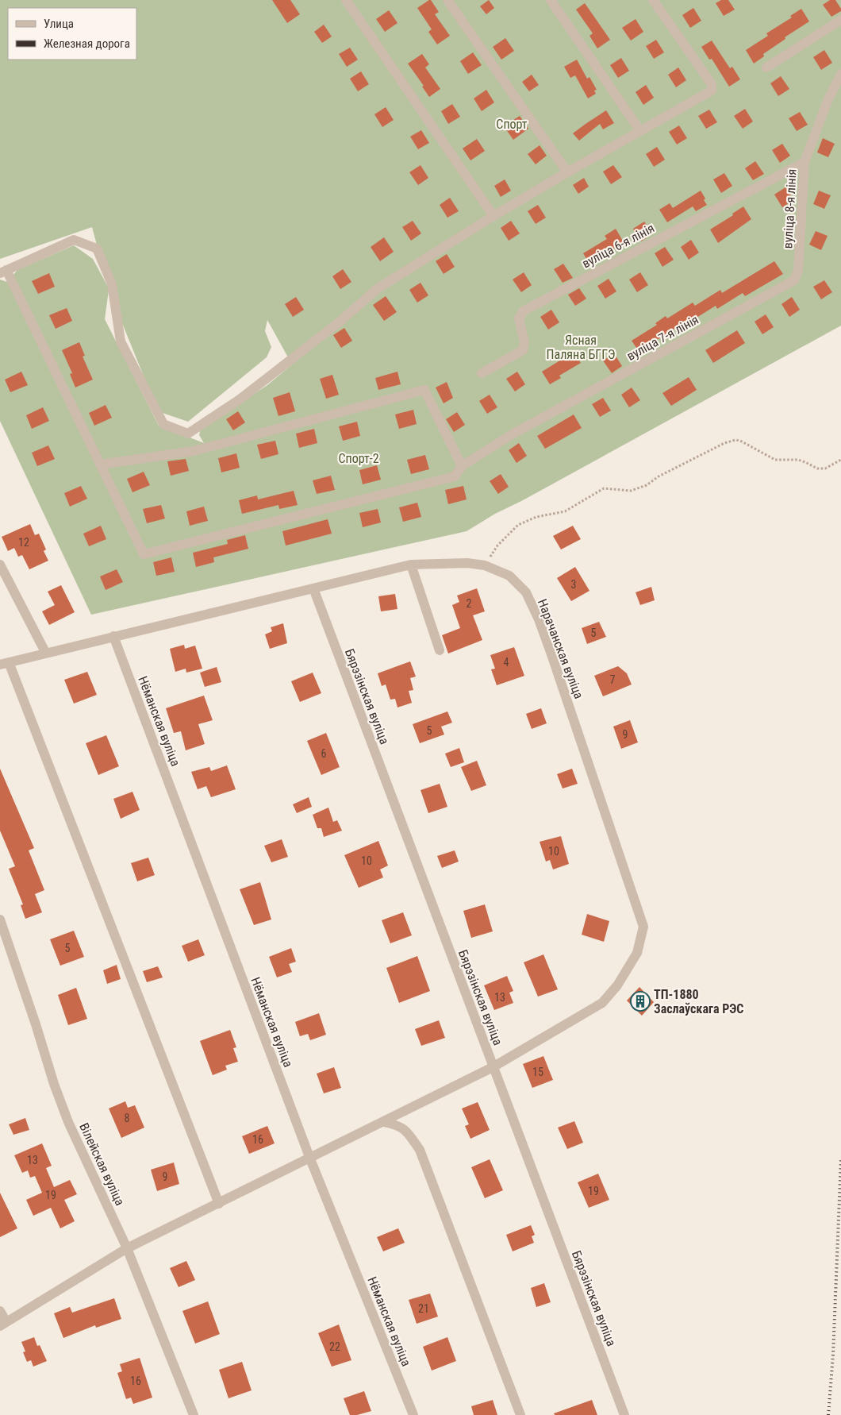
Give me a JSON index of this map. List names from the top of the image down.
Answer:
{
  "streets": {
    "street": [
      "вуліца 8-я лінія",
      "вуліца 6-я лінія",
      "вуліца 7-я лінія",
      "Нарачанская вуліца",
      "Бярэзінская вуліца",
      "Нёманская вуліца",
      "Вілейская вуліца"
    ]
  },
  "crossings": [
    ["вуліца 8-я лінія", "вуліца 6-я лінія"],
    ["вуліца 8-я лінія", "вуліца 7-я лінія"],
    ["Нарачанская вуліца", "Бярэзінская вуліца"],
    ["Нарачанская вуліца", "Нёманская вуліца"]
  ],
  "parks": ["Спорт", "Ясная Паляна БГГЭ", "Спорт-2"],
  "places": {
    "building": ["ТП-1880 Заслаўскага РЭС"]
  },
  "house_numbers": [
    "12",
    "3",
    "2",
    "5",
    "4",
    "7",
    "5",
    "9",
    "6",
    "10",
    "10",
    "5",
    "13",
    "15",
    "8",
    "16",
    "13",
    "9",
    "19",
    "19",
    "21",
    "22",
    "16"
  ],
  "legend": ["Улица", "Железная дорога"]
}
